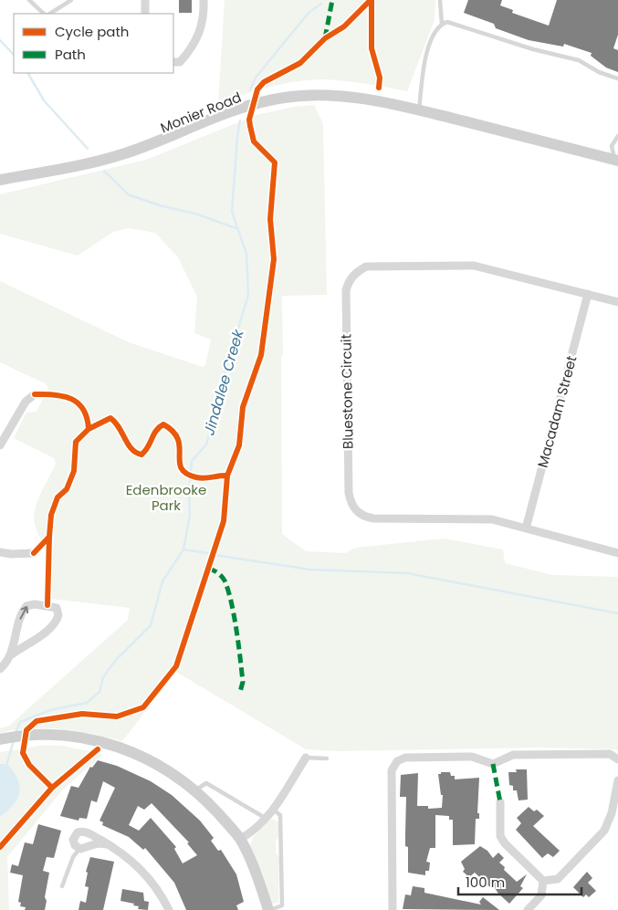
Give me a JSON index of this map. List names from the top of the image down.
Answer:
{
  "streets": {
    "main road": ["Monier Road"],
    "street": ["Bluestone Circuit", "Macadam Street"]
  },
  "crossings": [
    ["Bluestone Circuit", "Macadam Street"]
  ],
  "water": ["Jindalee Creek"],
  "parks": ["Edenbrooke Park"],
  "legend": ["Cycle path", "Path"],
  "scale_bar": "100 m"
}
